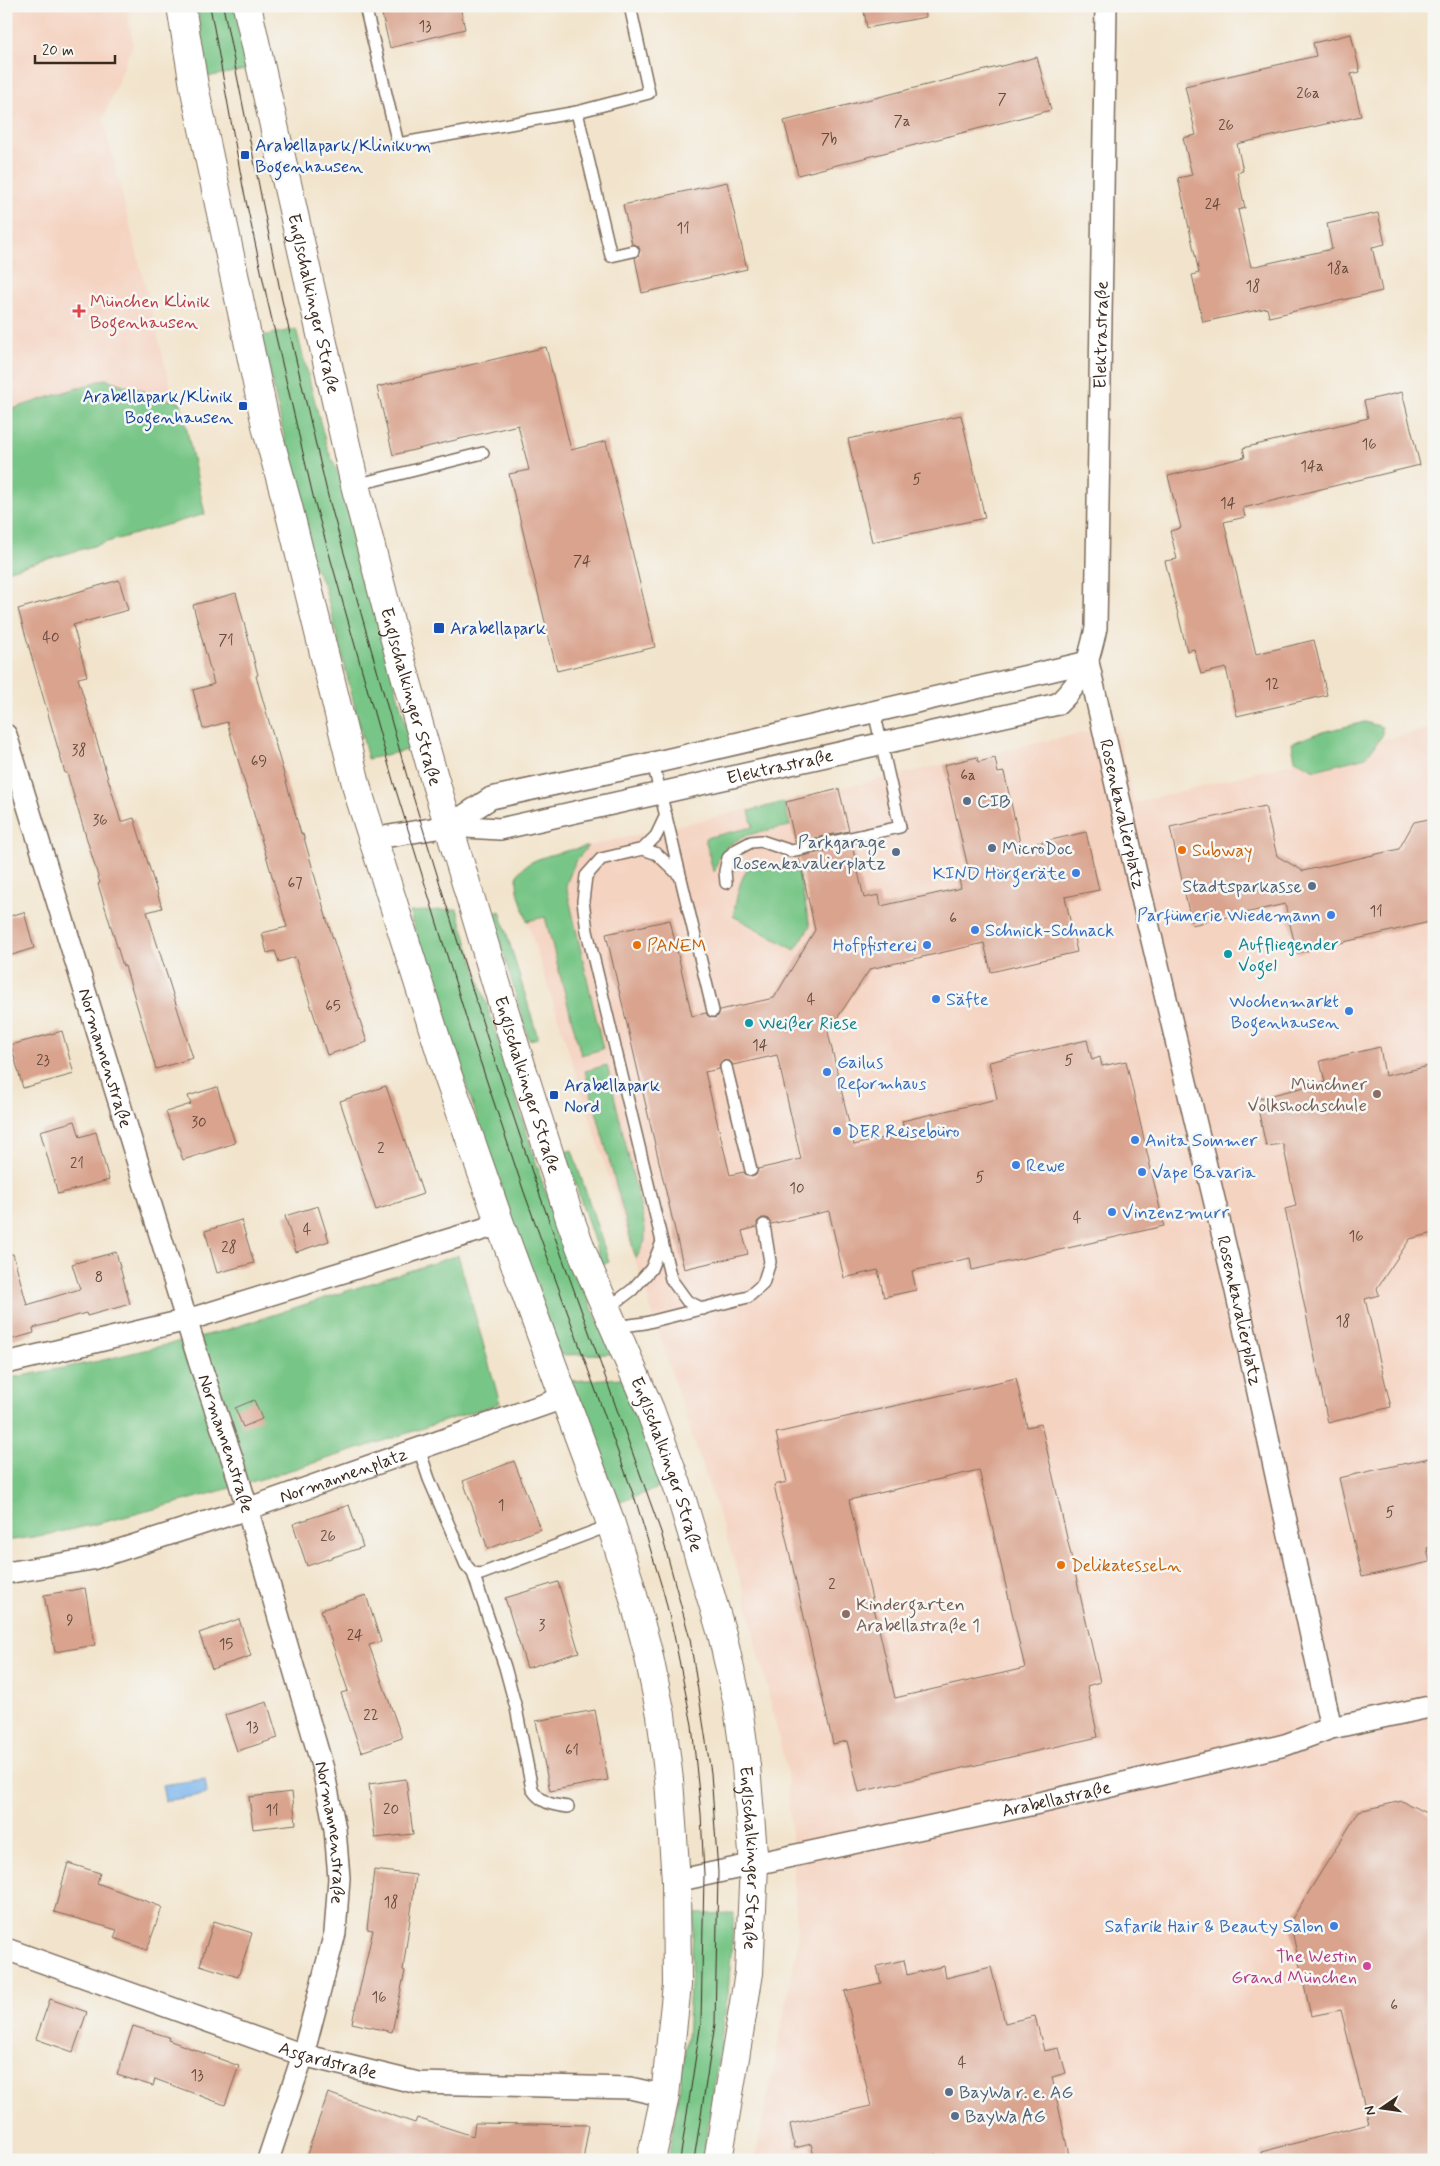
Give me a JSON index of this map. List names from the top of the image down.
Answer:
{
  "streets": {
    "main road": ["Englschalkinger Straße"],
    "street": [
      "Elektrastraße",
      "Rosenkavalierplatz",
      "Normannenstraße",
      "Normannenplatz",
      "Arabellastraße",
      "Asgardstraße"
    ]
  },
  "crossings": [
    ["Englschalkinger Straße", "Elektrastraße"],
    ["Englschalkinger Straße", "Arabellastraße"],
    ["Elektrastraße", "Rosenkavalierplatz"],
    ["Rosenkavalierplatz", "Arabellastraße"],
    ["Normannenstraße", "Normannenplatz"],
    ["Normannenstraße", "Asgardstraße"]
  ],
  "places": {
    "transit": [
      "Arabellapark/Klinikum Bogenhausen",
      "Arabellapark/Klinik Bogenhausen",
      "Arabellapark",
      "Arabellapark Nord"
    ],
    "health": ["München Klinik Bogenhausen"],
    "other": [
      "CIB",
      "MicroDoc",
      "Subway",
      "Parkgarage Rosenkavalierplatz",
      "KIND Hörgeräte",
      "Stadtsparkasse",
      "Parfümerie Wiedemann",
      "Schnick-Schnack",
      "PANEM",
      "Hofpfisterei",
      "Auffliegender Vogel",
      "Säfte",
      "Wochenmarkt Bogenhausen",
      "Weißer Riese",
      "Gailus Reformhaus",
      "Münchner Volkshochschule",
      "DER Reisebüro",
      "Anita Sommer",
      "Rewe",
      "Vape Bavaria",
      "Vinzenzmurr",
      "DelikatesseLn",
      "Kindergarten Arabellastraße 1",
      "Safarik Hair & Beauty Salon",
      "The Westin Grand München",
      "BayWa r. e. AG",
      "BayWa AG"
    ]
  },
  "house_numbers": [
    "13",
    "26a",
    "7",
    "7a",
    "26",
    "7b",
    "24",
    "11",
    "18a",
    "18",
    "16",
    "14a",
    "5",
    "14",
    "74",
    "40",
    "71",
    "12",
    "38",
    "69",
    "6a",
    "36",
    "67",
    "11",
    "6",
    "4",
    "65",
    "14",
    "23",
    "5",
    "30",
    "2",
    "21",
    "5",
    "10",
    "4",
    "4",
    "16",
    "28",
    "8",
    "18",
    "1",
    "5",
    "26",
    "2",
    "9",
    "3",
    "24",
    "15",
    "22",
    "13",
    "61",
    "20",
    "11",
    "18",
    "16",
    "6",
    "4",
    "13"
  ],
  "scale_bar": "20 m",
  "north": "left"
}
